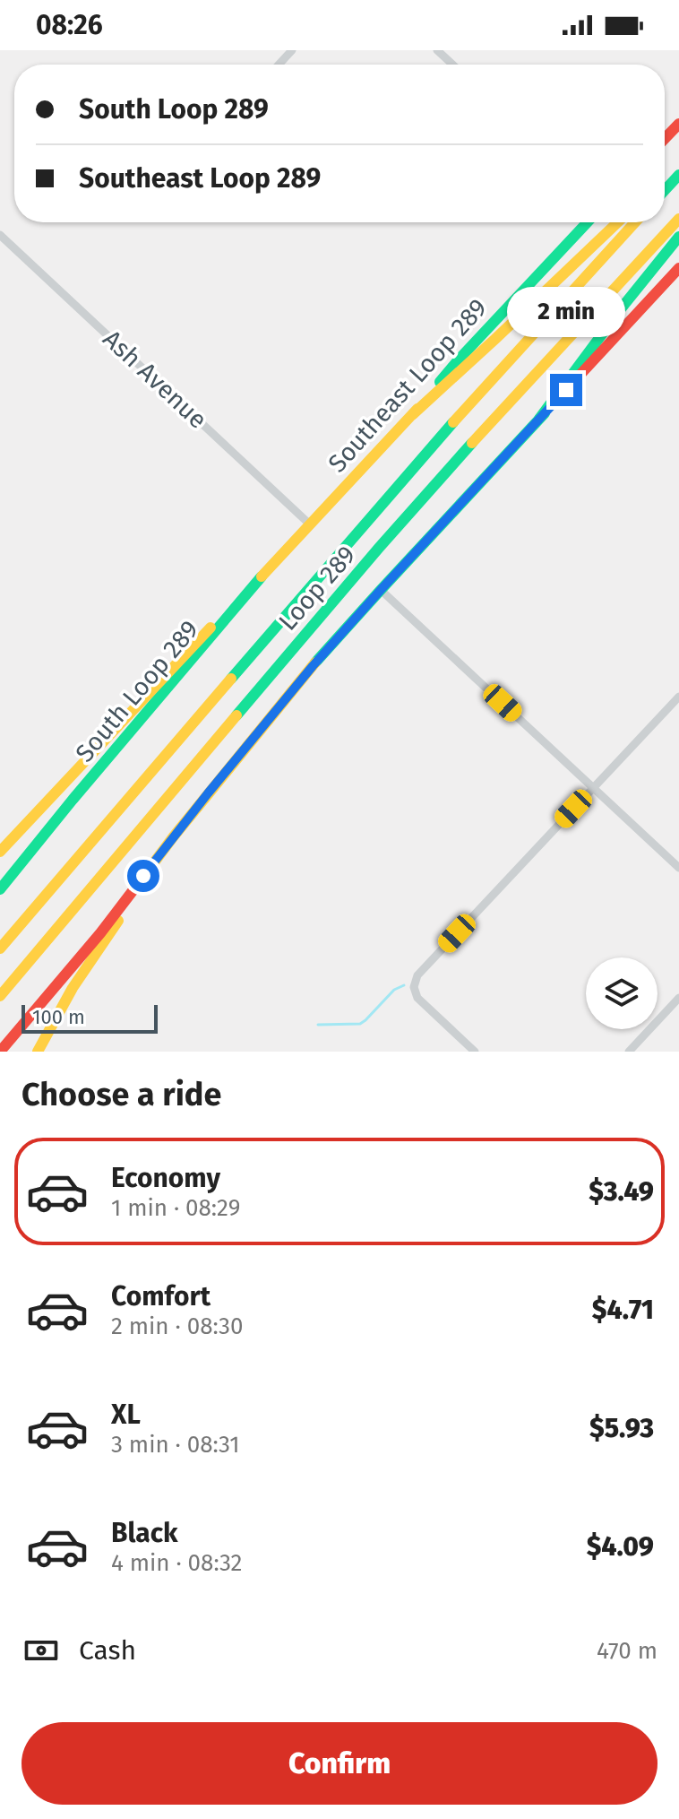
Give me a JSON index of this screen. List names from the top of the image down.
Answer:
{
  "streets": {
    "main road": ["Southeast Loop 289", "Loop 289", "South Loop 289"],
    "street": ["Ash Avenue"]
  },
  "crossings": [
    ["Ash Avenue", "Southeast Loop 289"],
    ["Ash Avenue", "South Loop 289"],
    ["Southeast Loop 289", "South Loop 289"]
  ],
  "scale_bar": "100 m",
  "page": {
    "status": "08:26",
    "banner": ["South Loop 289", "Southeast Loop 289"],
    "bubble": "2 min",
    "scale": "100 m",
    "heading": "Choose a ride",
    "list": [
      {
        "name": "Economy",
        "note": "1 min · 08:29",
        "value": "$3.49"
      },
      {
        "name": "Comfort",
        "note": "2 min · 08:30",
        "value": "$4.71"
      },
      {
        "name": "XL",
        "note": "3 min · 08:31",
        "value": "$5.93"
      },
      {
        "name": "Black",
        "note": "4 min · 08:32",
        "value": "$4.09"
      }
    ],
    "pay": ["Cash", "470 m"],
    "buttons": "Confirm"
  }
}
